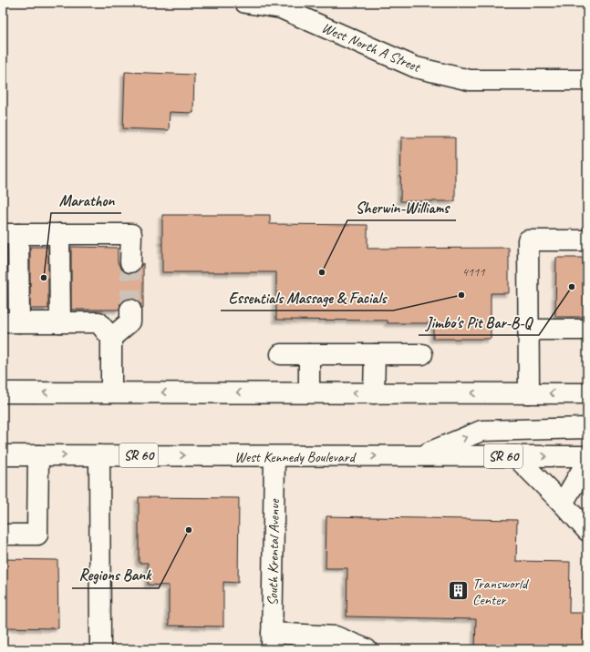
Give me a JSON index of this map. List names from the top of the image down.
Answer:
{
  "streets": {
    "main road": [
      "West North A Street",
      "SR 60",
      "West Kennedy Boulevard",
      "South Krental Avenue"
    ]
  },
  "crossings": [
    ["West Kennedy Boulevard", "South Krental Avenue"]
  ],
  "places": {
    "other": [
      "Sherwin-Williams",
      "Marathon",
      "Jimbo's Pit Bar-B-Q",
      "Essentials Massage & Facials",
      "Regions Bank"
    ],
    "building": ["Transworld Center"]
  },
  "house_numbers": ["4111"]
}
